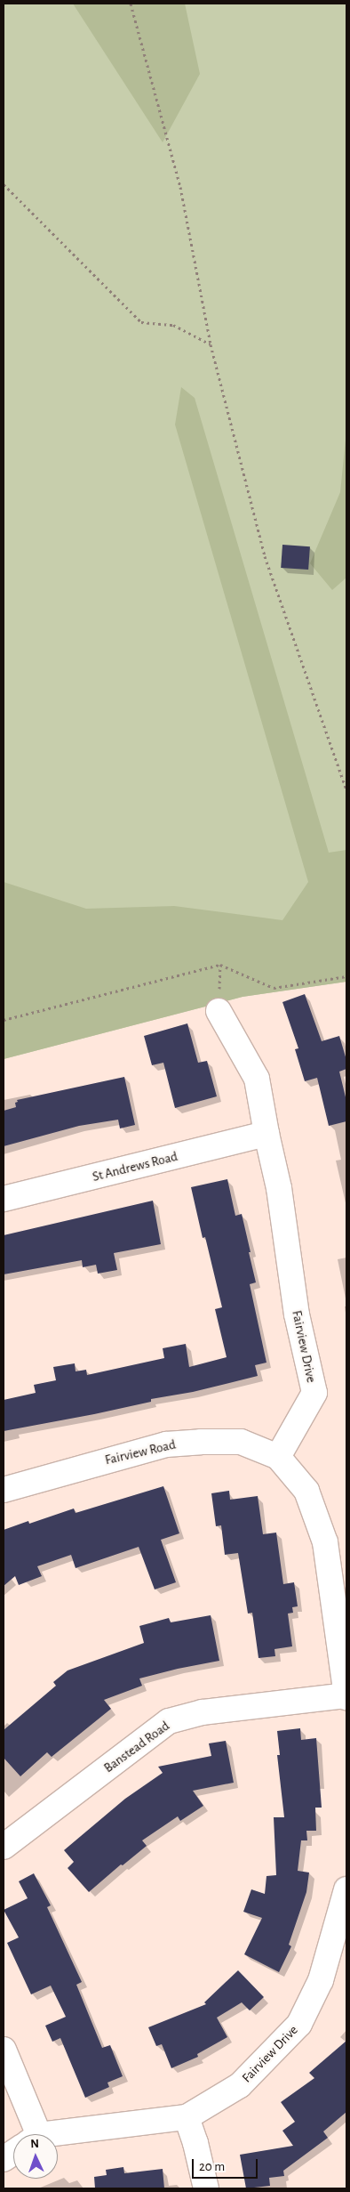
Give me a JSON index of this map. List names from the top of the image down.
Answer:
{
  "streets": {
    "street": [
      "St Andrews Road",
      "Fairview Drive",
      "Fairview Road",
      "Banstead Road"
    ]
  },
  "crossings": [
    ["St Andrews Road", "Fairview Drive"],
    ["Fairview Drive", "Fairview Road"]
  ],
  "scale_bar": "20 m",
  "north": "top"
}
